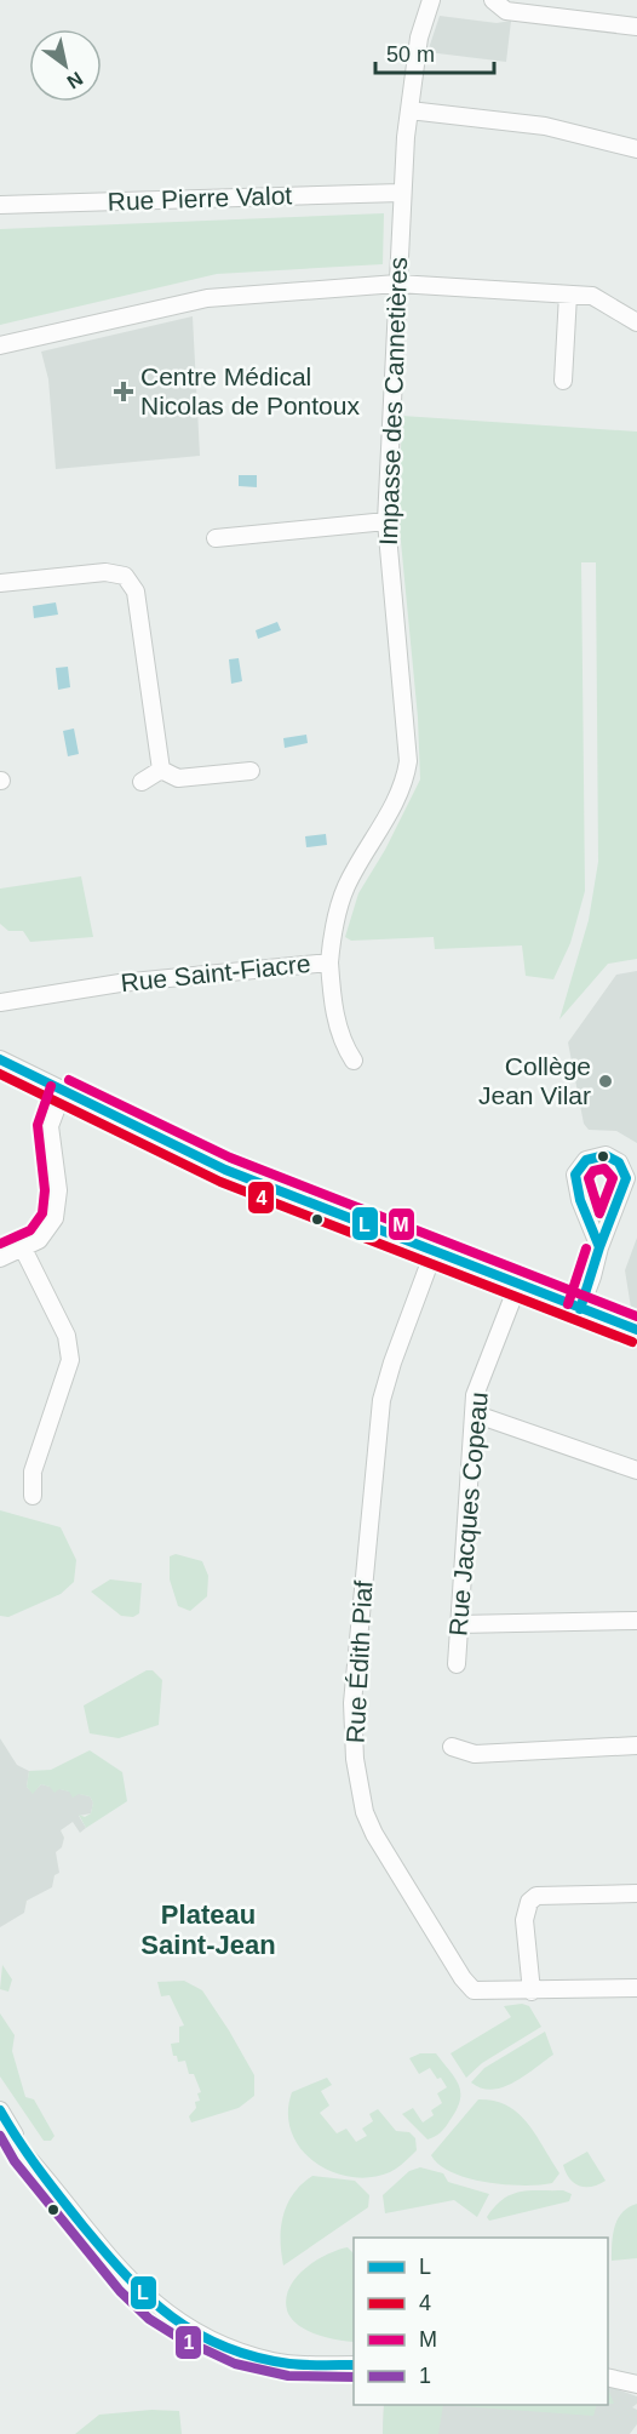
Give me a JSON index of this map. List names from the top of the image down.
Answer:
{
  "streets": {
    "street": [
      "Rue Pierre Valot",
      "Impasse des Cannetières",
      "Rue Saint-Fiacre",
      "Rue Jacques Copeau",
      "Rue Édith Piaf"
    ]
  },
  "crossings": [
    ["Rue Pierre Valot", "Impasse des Cannetières"],
    ["Impasse des Cannetières", "Rue Saint-Fiacre"]
  ],
  "districts": ["Plateau Saint-Jean"],
  "places": {
    "health": ["Centre Médical Nicolas de Pontoux"],
    "other": ["Collège Jean Vilar"]
  },
  "lines": [
    "transit line L",
    "transit line 4",
    "transit line M",
    "transit line 1"
  ],
  "legend": [
    "L",
    "4",
    "M",
    "1"
  ],
  "scale_bar": "50 m",
  "north": "bottom right"
}
